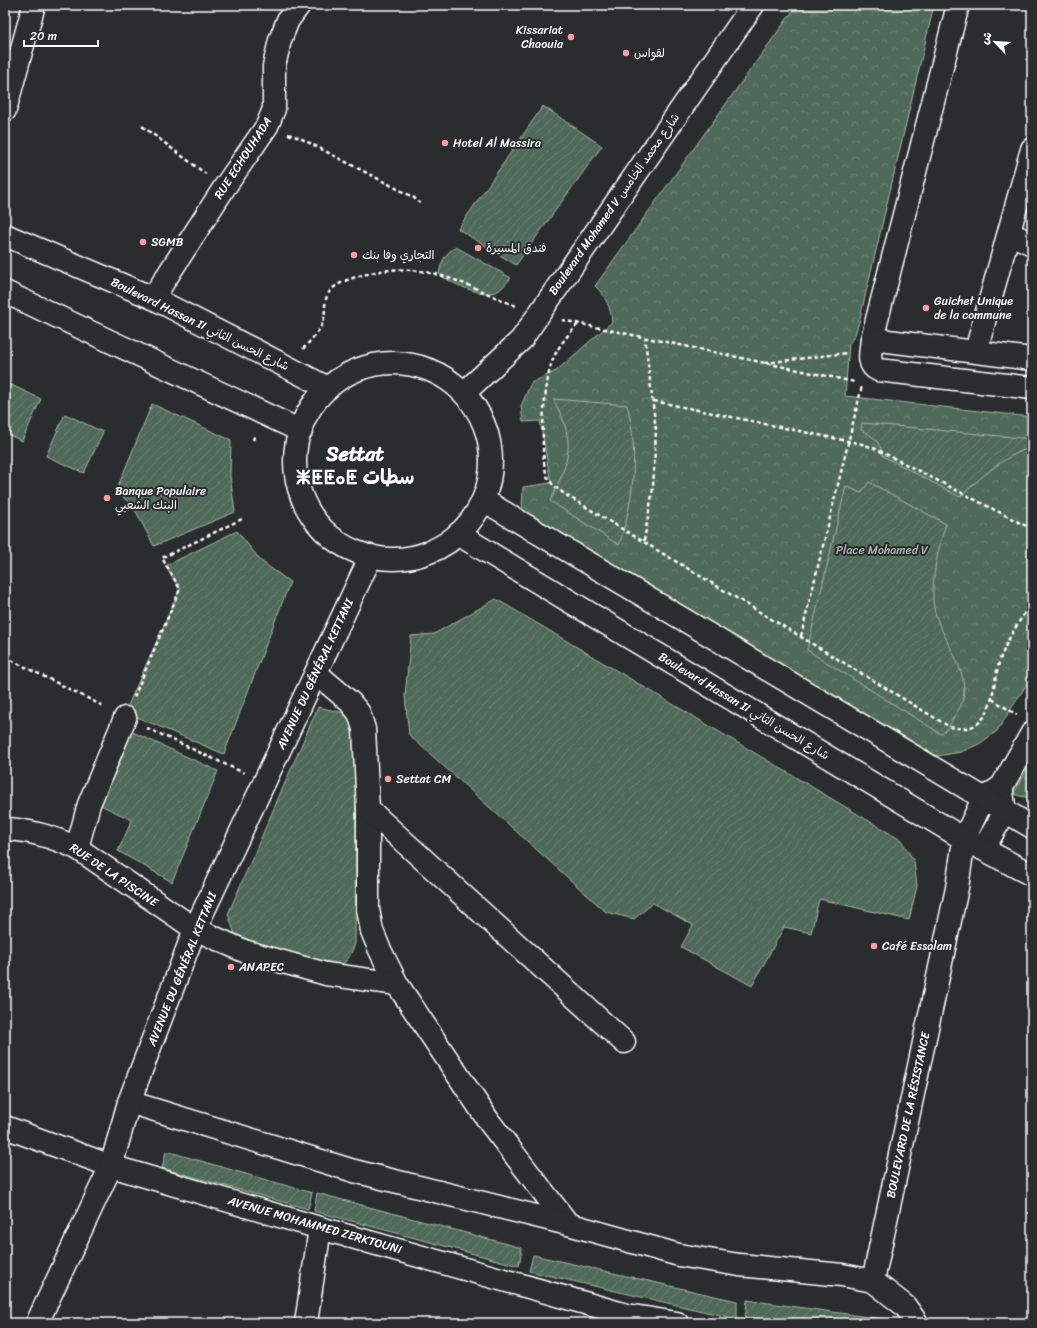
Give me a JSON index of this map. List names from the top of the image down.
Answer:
{
  "streets": {
    "street": [
      "RUE ECHOUHADA",
      "Boulevard Mohamed V شارع محمد الخامس",
      "Boulevard Hassan II شارع الحسن الثاني",
      "AVENUE DU GÉNÉRAL KETTANI",
      "RUE DE LA PISCINE",
      "BOULEVARD DE LA RÉSISTANCE",
      "AVENUE MOHAMMED ZERKTOUNI"
    ]
  },
  "crossings": [
    ["RUE ECHOUHADA", "Boulevard Hassan II شارع الحسن الثاني"],
    ["Boulevard Hassan II شارع الحسن الثاني", "BOULEVARD DE LA RÉSISTANCE"],
    ["AVENUE DU GÉNÉRAL KETTANI", "RUE DE LA PISCINE"],
    ["AVENUE DU GÉNÉRAL KETTANI", "AVENUE MOHAMMED ZERKTOUNI"]
  ],
  "districts": ["Settat ⵥⵟⵟⴰⵟ سطات"],
  "parks": ["Place Mohamed V"],
  "places": [
    "Kissariat Chaouia",
    "لقواس",
    "Hotel Al Massira",
    "SGMB",
    "فندق المسيرة",
    "التجاري وفا بنك",
    "Guichet Unique de la commune",
    "Banque Populaire البنك الشعبي",
    "Settat CM",
    "Café Essalam",
    "ANAPEC"
  ],
  "scale_bar": "20 m",
  "north": "top left"
}
